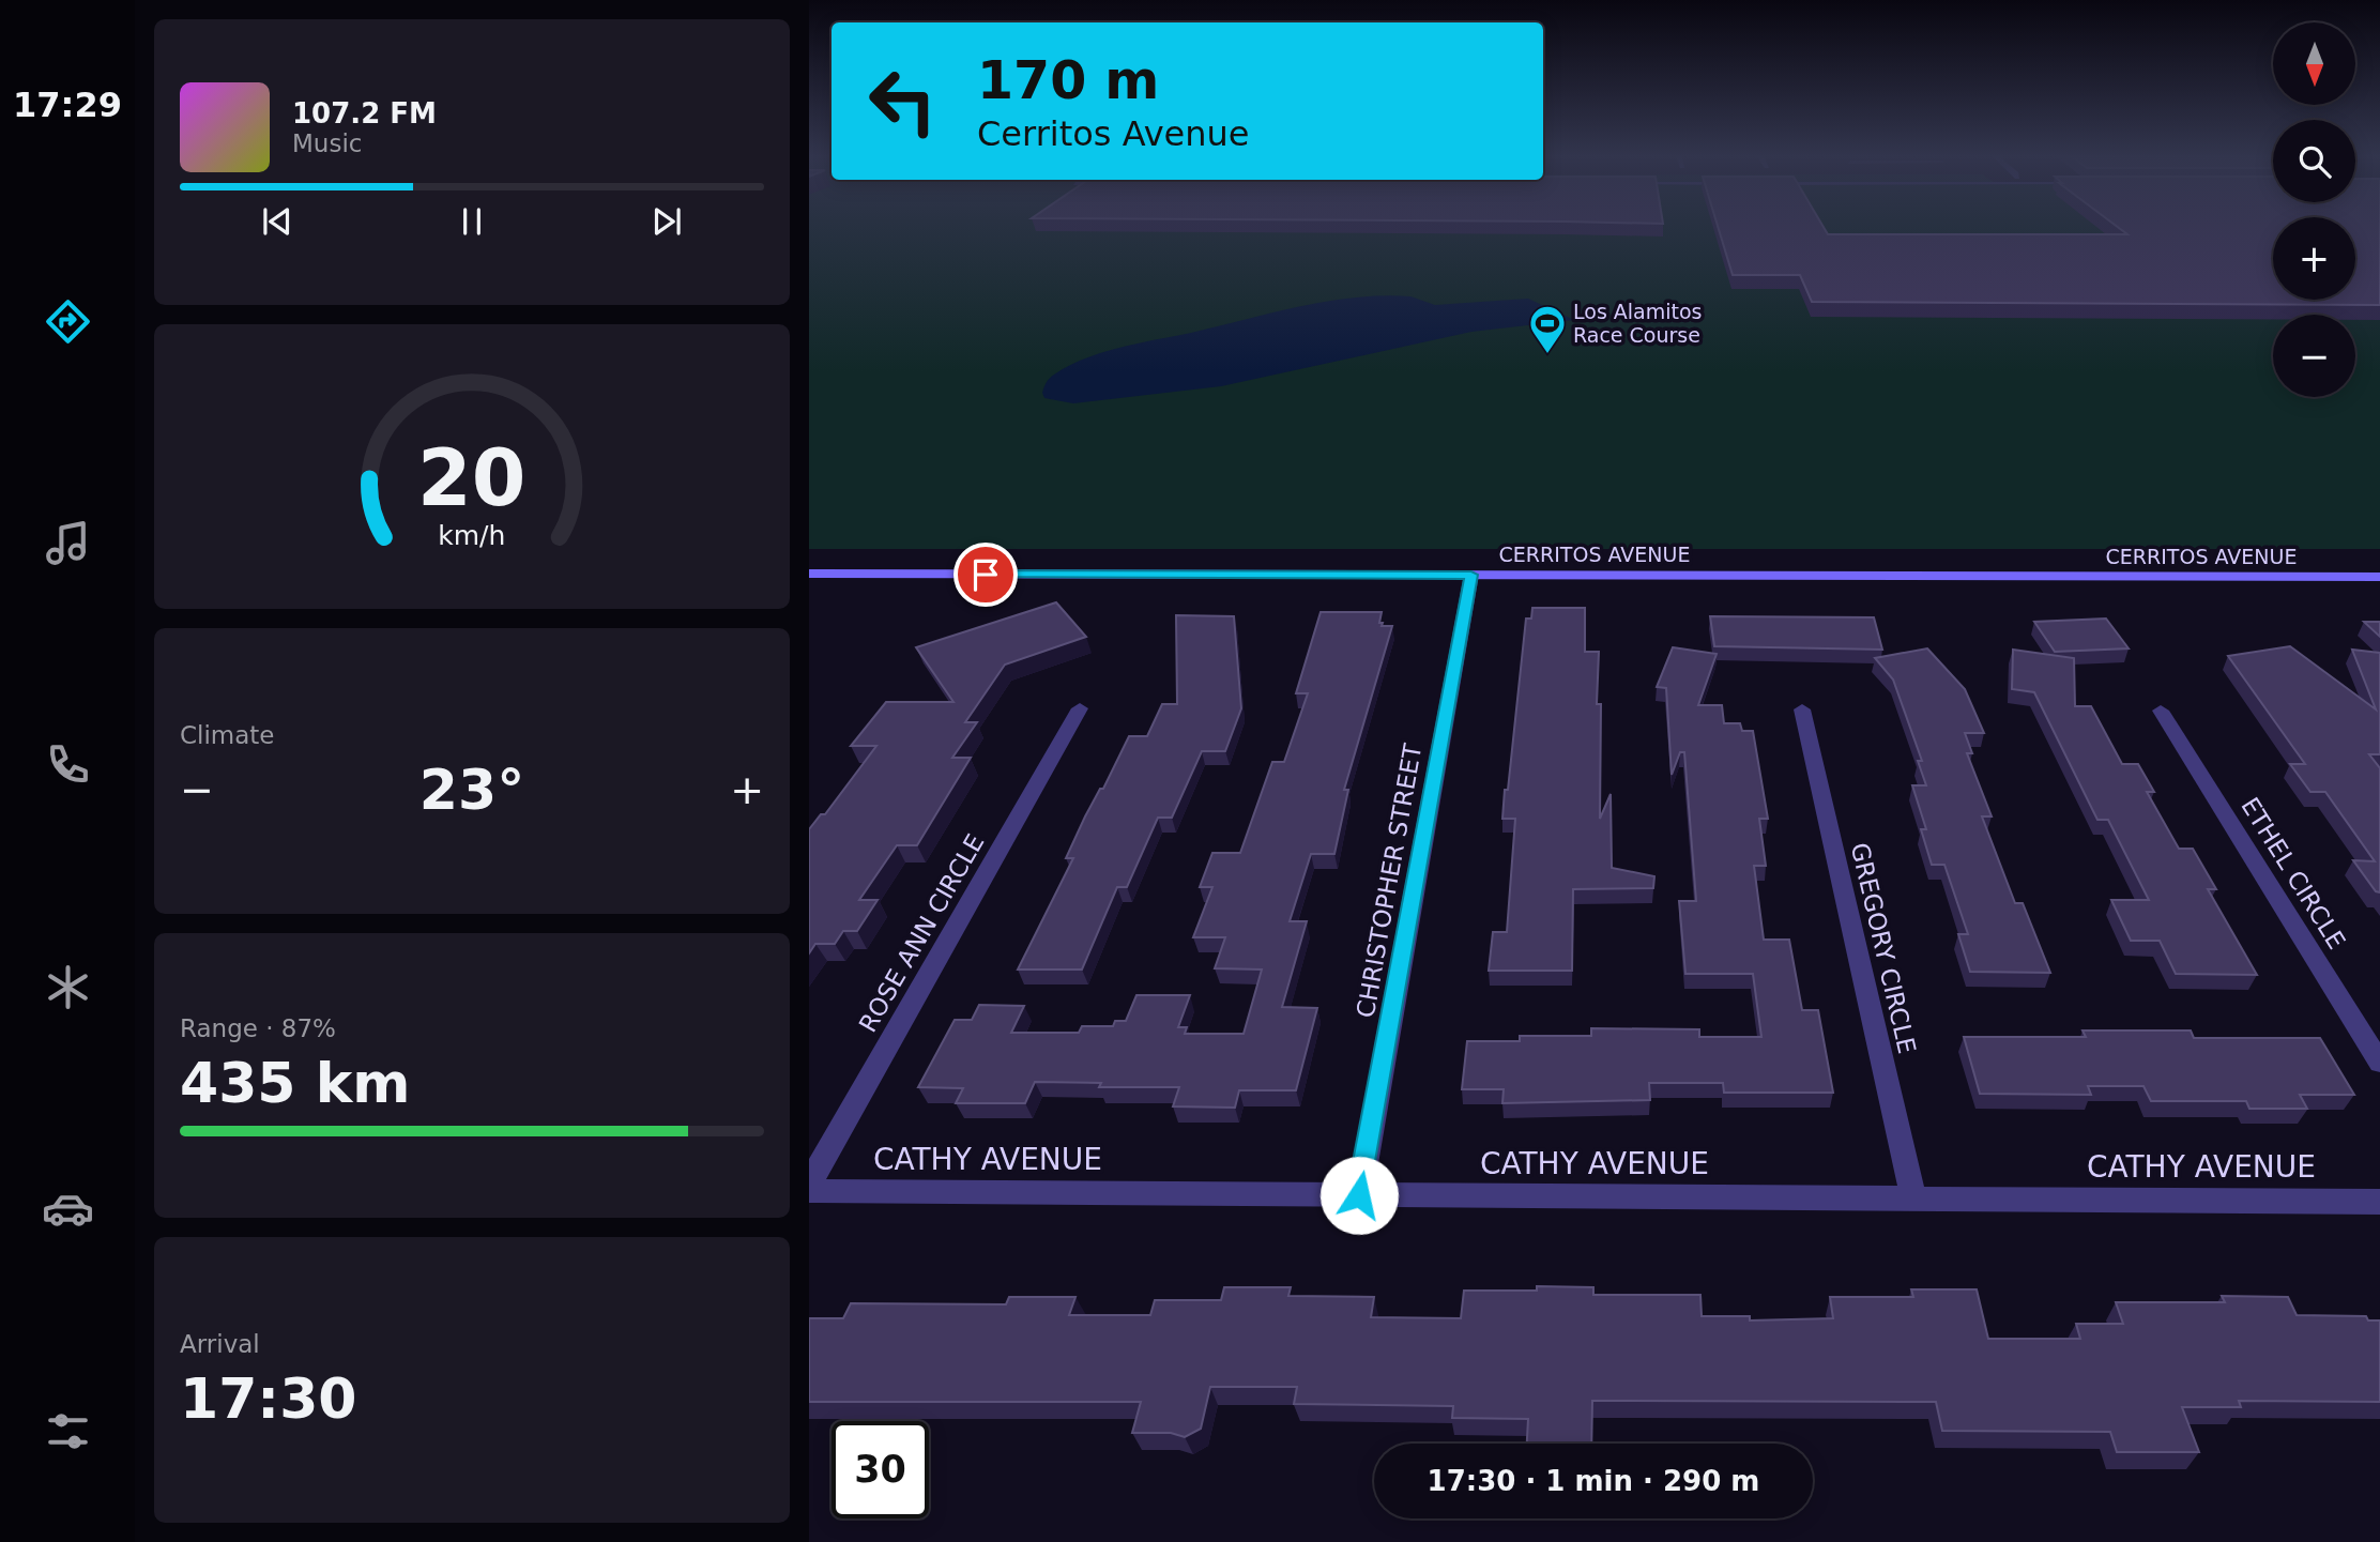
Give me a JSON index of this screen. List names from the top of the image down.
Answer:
{
  "streets": {
    "main road": ["CERRITOS AVENUE"],
    "street": [
      "ETHEL CIRCLE",
      "CHRISTOPHER STREET",
      "ROSE ANN CIRCLE",
      "GREGORY CIRCLE",
      "CATHY AVENUE"
    ]
  },
  "crossings": [
    ["CERRITOS AVENUE", "CHRISTOPHER STREET"],
    ["CHRISTOPHER STREET", "CATHY AVENUE"],
    ["GREGORY CIRCLE", "CATHY AVENUE"]
  ],
  "places": {
    "sports": ["Los Alamitos Race Course"]
  },
  "north": "bottom",
  "page": {
    "tabs": "17:29",
    "map_buttons": ["+", "−"],
    "turn": ["170 m", "Cerritos Avenue"],
    "song": ["107.2 FM", "Music"],
    "tile": [
      "Climate",
      ["Range · 87%", "435 km"],
      ["Arrival", "17:30"]
    ],
    "heat": ["−", "23°", "+"],
    "limit": "30",
    "trip": "17:30 · 1 min · 290 m",
    "gauge": ["20", "km/h"]
  }
}
